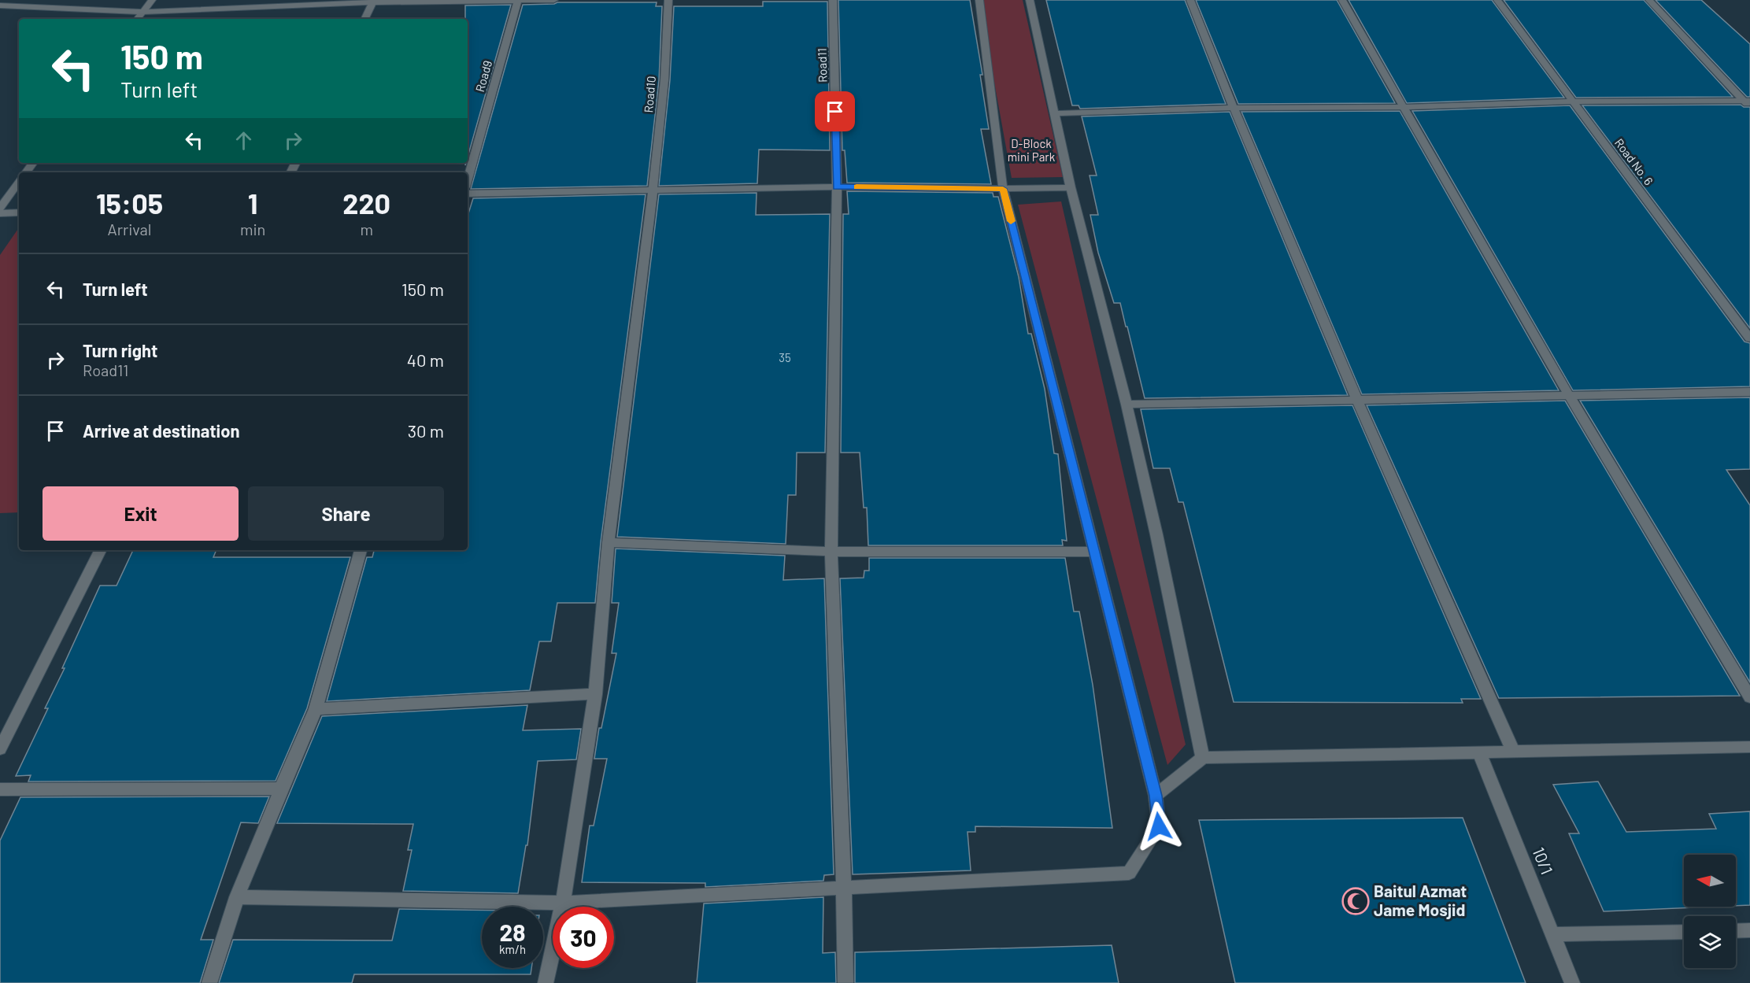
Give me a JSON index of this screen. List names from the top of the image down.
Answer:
{
  "streets": {
    "street": [
      "Road11",
      "Road9",
      "Road10",
      "Road No. 6",
      "10/1"
    ]
  },
  "parks": ["D-Block mini Park"],
  "places": {
    "mosque": ["Baitul Azmat Jame Mosjid"]
  },
  "house_numbers": ["35"],
  "north": "left",
  "page": {
    "turn": ["150 m", "Turn left"],
    "eta": [
      "15:05",
      "Arrival",
      "1",
      "min",
      "220",
      "m"
    ],
    "list": [
      {
        "name": "Turn left",
        "value": "150 m"
      },
      {
        "name": "Turn right",
        "note": "Road11",
        "value": "40 m"
      },
      {
        "name": "Arrive at destination",
        "value": "30 m"
      }
    ],
    "buttons": ["Exit", "Share"],
    "speed": "28 km/h",
    "limit": "30"
  }
}
